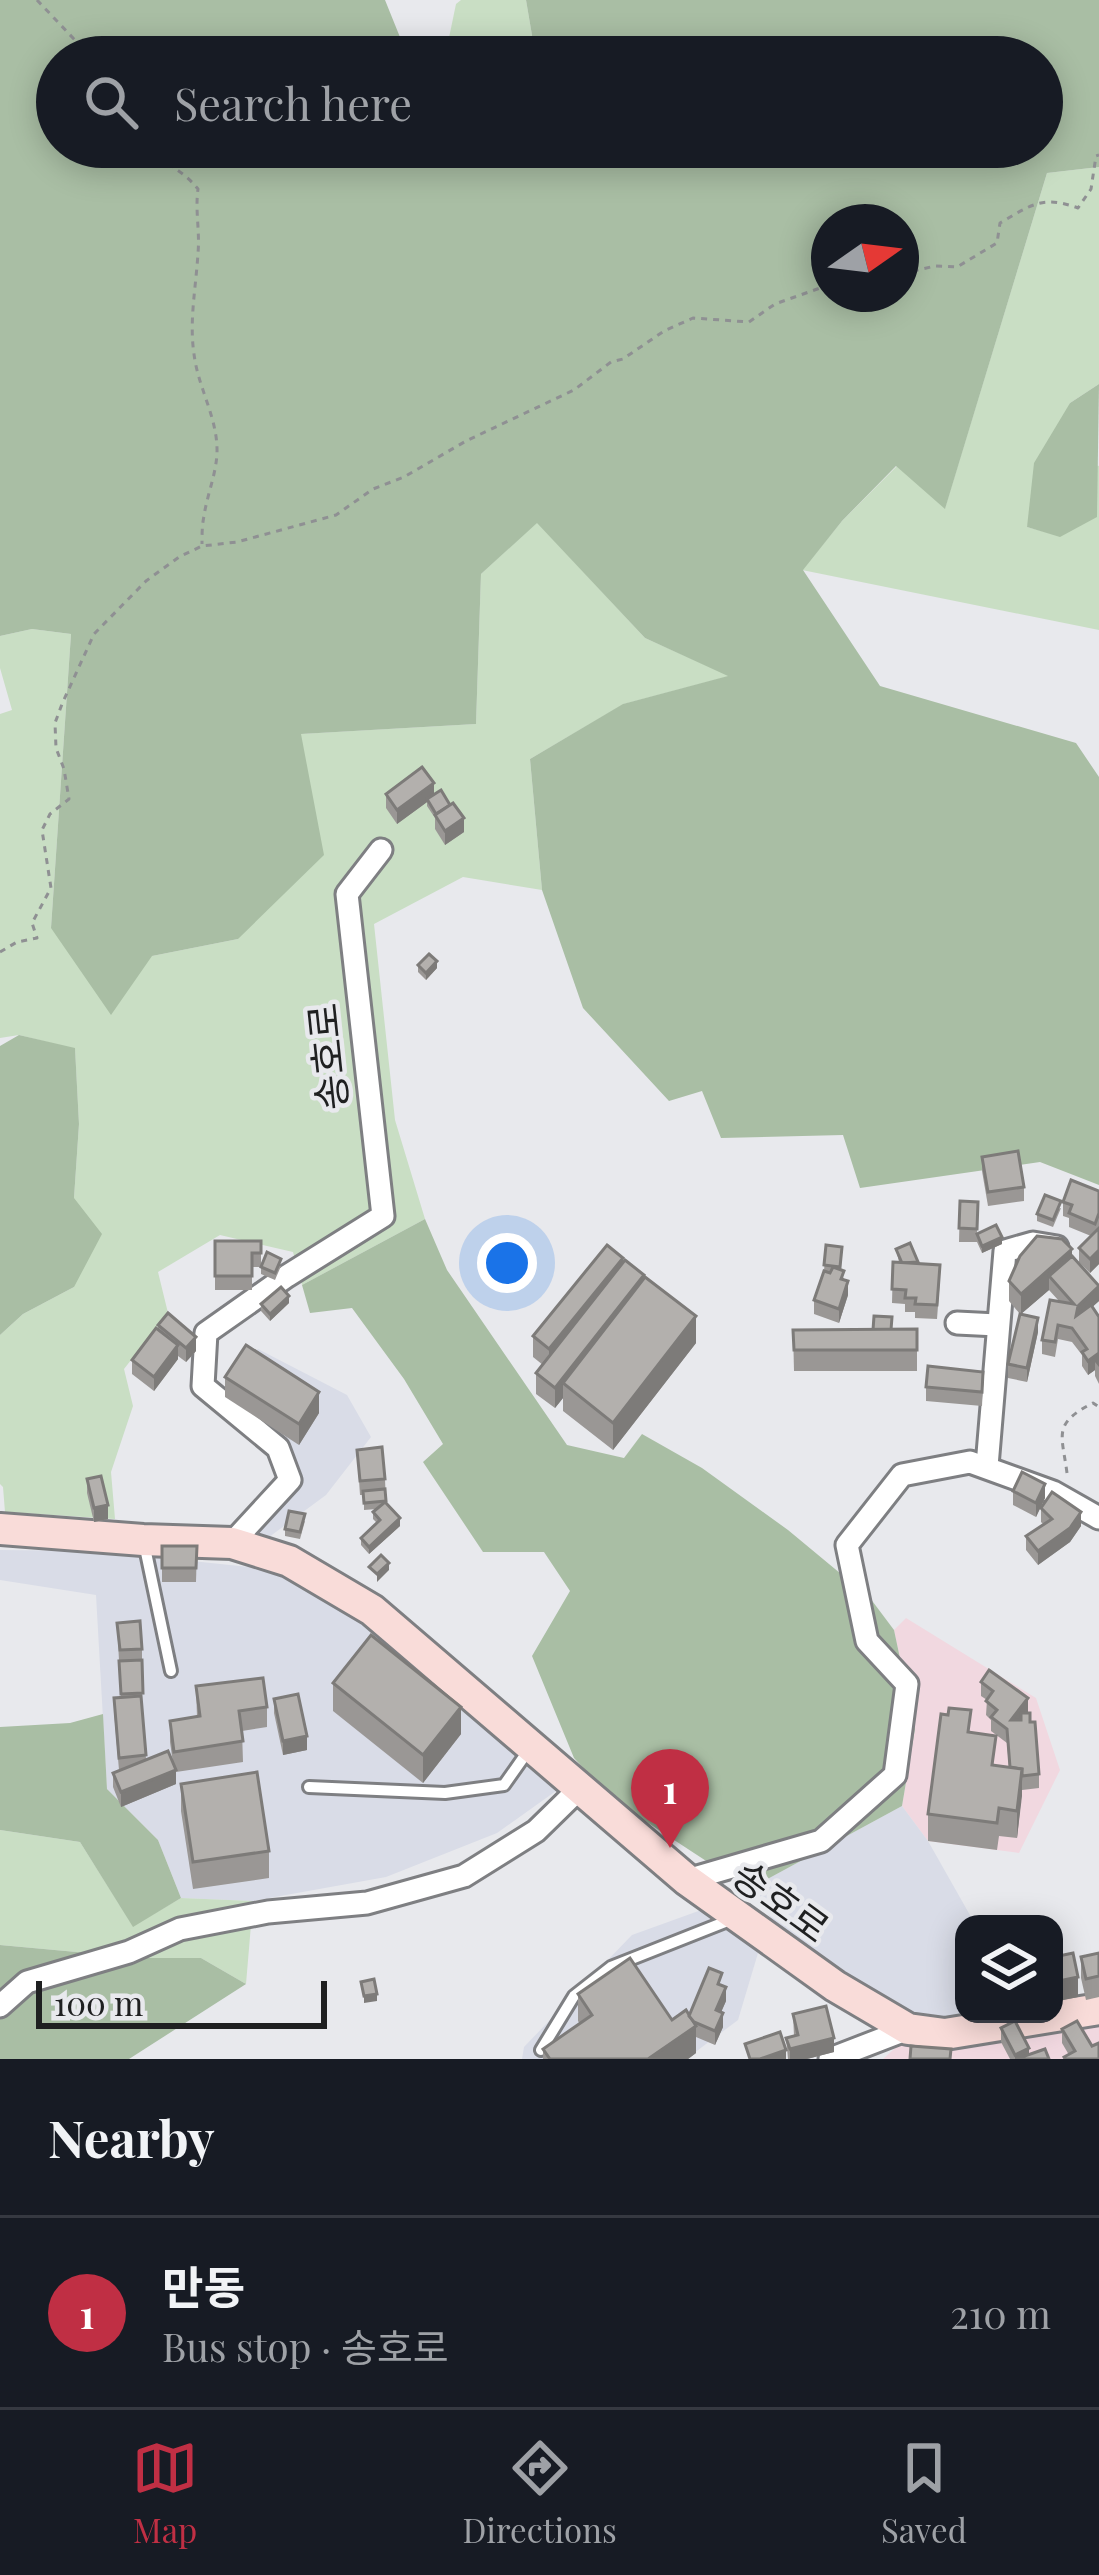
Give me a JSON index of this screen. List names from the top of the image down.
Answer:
{
  "streets": {
    "main road": ["송호로"]
  },
  "scale_bar": "100 m",
  "north": "right",
  "page": {
    "search": "Search here",
    "pins": "1",
    "scale": "100 m",
    "heading": "Nearby",
    "list": [
      {
        "mark": "1",
        "name": "만동",
        "note": "Bus stop · 송호로",
        "value": "210 m"
      }
    ],
    "nav": ["Map", "Directions", "Saved"]
  }
}
